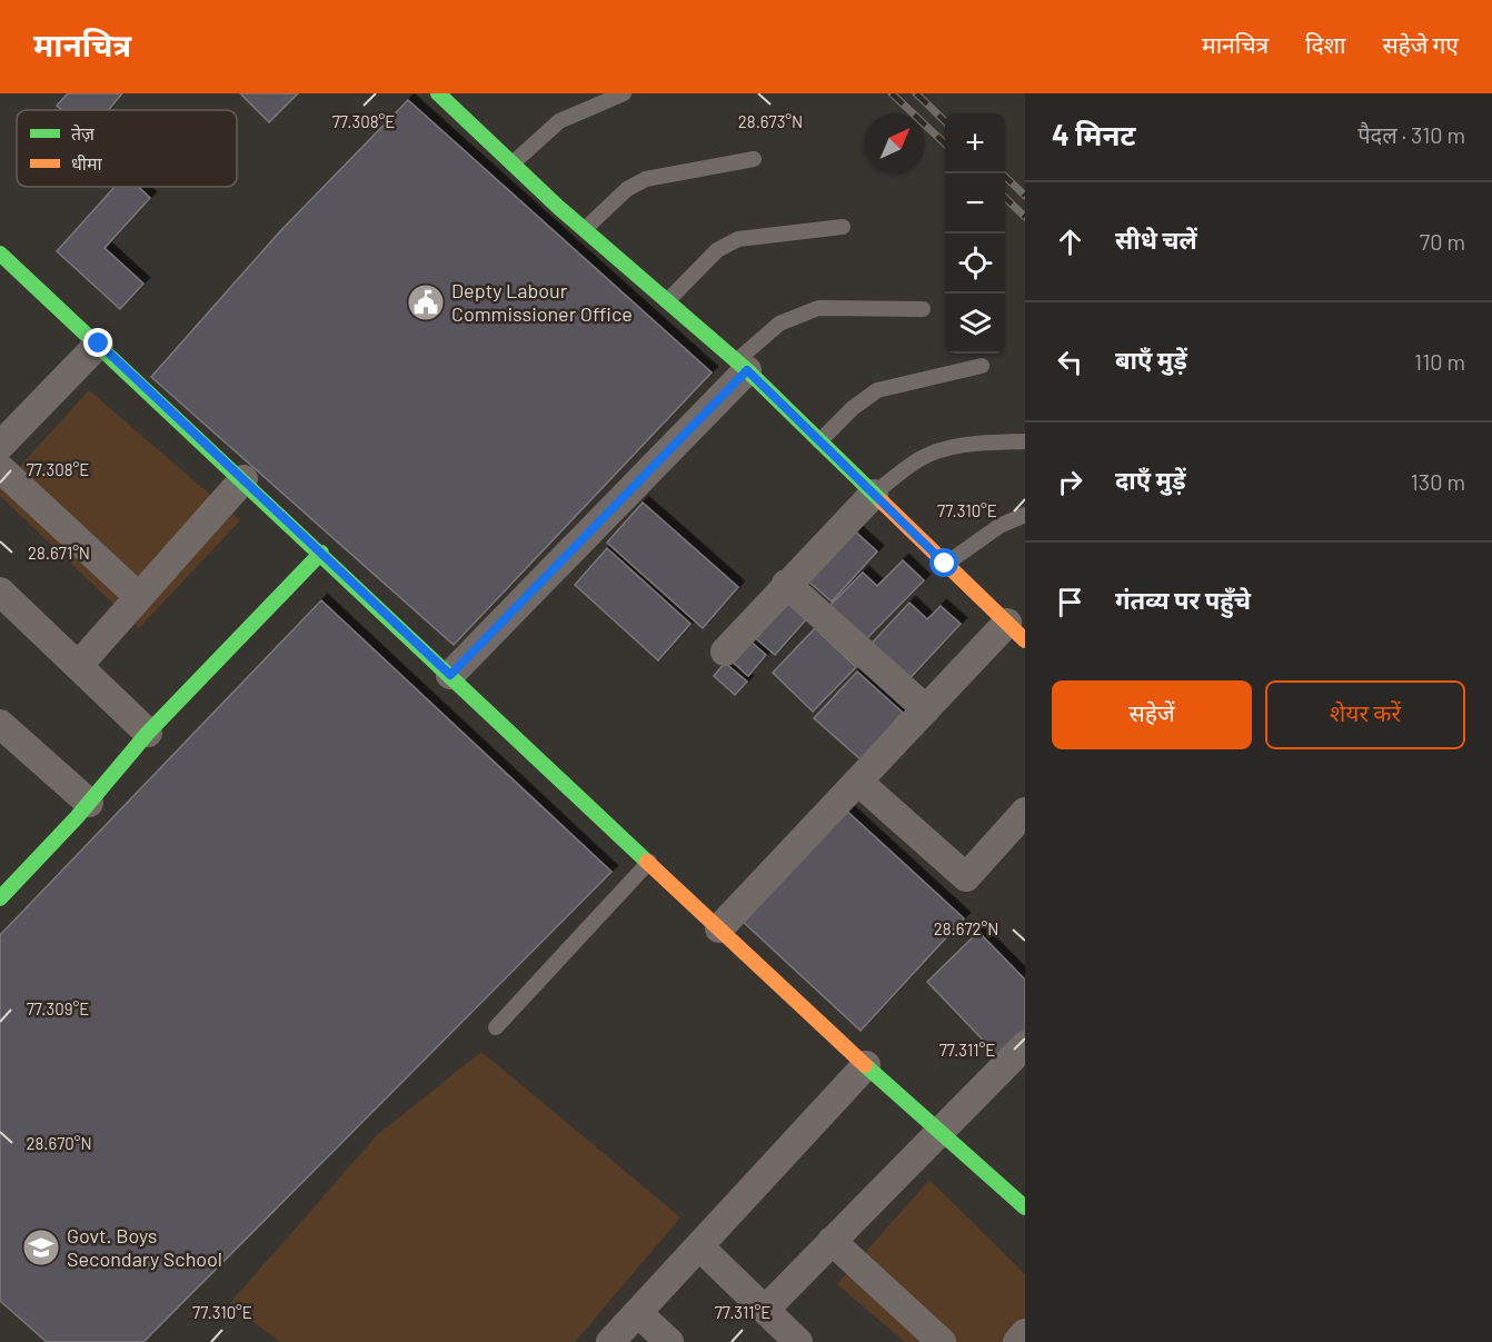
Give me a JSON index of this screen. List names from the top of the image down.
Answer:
{
  "places": {
    "public building": ["Depty Labour Commissioner Office"],
    "school or university": ["Govt. Boys Secondary School"]
  },
  "legend": ["तेज़", "धीमा"],
  "north": "top right",
  "page": {
    "header": "मानचित्र",
    "nav": ["मानचित्र", "दिशा", "सहेजे गए"],
    "heading": ["4 मिनट", "पैदल · 310 m"],
    "map_buttons": ["+", "−"],
    "list": [
      ["सीधे चलें", "70 m"],
      ["बाएँ मुड़ें", "110 m"],
      ["दाएँ मुड़ें", "130 m"],
      "गंतव्य पर पहुँचे"
    ],
    "buttons": ["सहेजें", "शेयर करें"]
  },
  "coordinates": [
    "28.673°N",
    "77.308°E",
    "77.310°E",
    "28.671°N",
    "28.672°N",
    "77.309°E",
    "77.311°E",
    "28.670°N"
  ]
}
